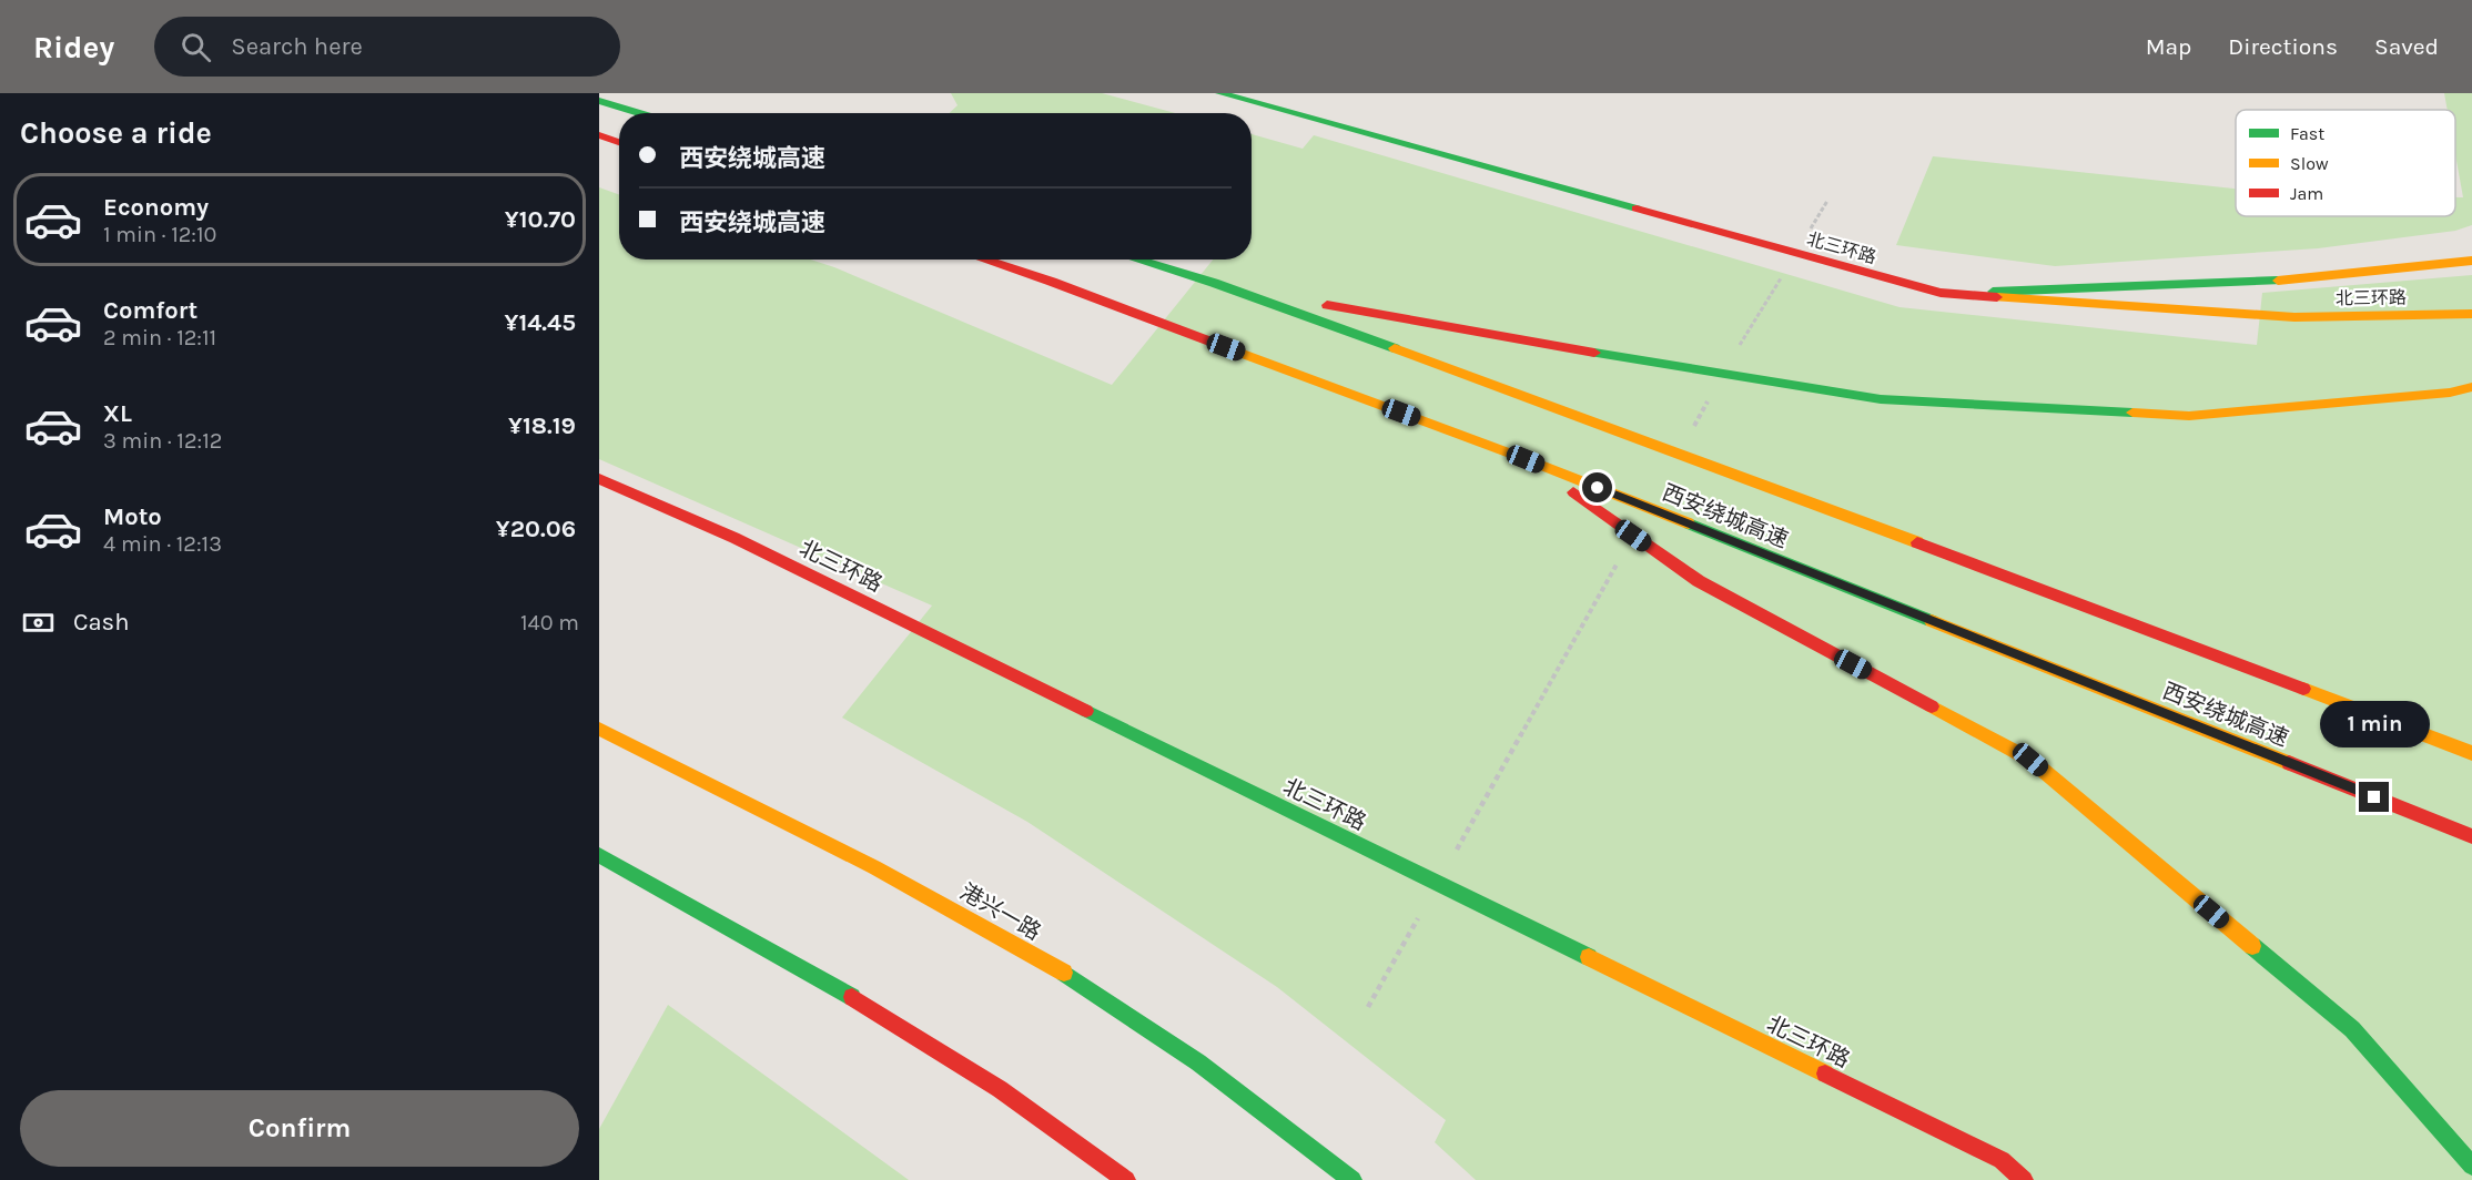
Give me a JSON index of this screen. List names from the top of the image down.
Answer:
{
  "streets": {
    "main road": ["北三环路", "西安绕城高速", "港兴一路"]
  },
  "legend": ["Fast", "Slow", "Jam"],
  "page": {
    "header": "Ridey",
    "search": "Search here",
    "nav": ["Map", "Directions", "Saved"],
    "heading": "Choose a ride",
    "banner": ["西安绕城高速", "西安绕城高速"],
    "list": [
      {
        "name": "Economy",
        "note": "1 min · 12:10",
        "value": "¥10.70"
      },
      {
        "name": "Comfort",
        "note": "2 min · 12:11",
        "value": "¥14.45"
      },
      {
        "name": "XL",
        "note": "3 min · 12:12",
        "value": "¥18.19"
      },
      {
        "name": "Moto",
        "note": "4 min · 12:13",
        "value": "¥20.06"
      }
    ],
    "pay": ["Cash", "140 m"],
    "bubble": "1 min",
    "buttons": "Confirm"
  }
}
